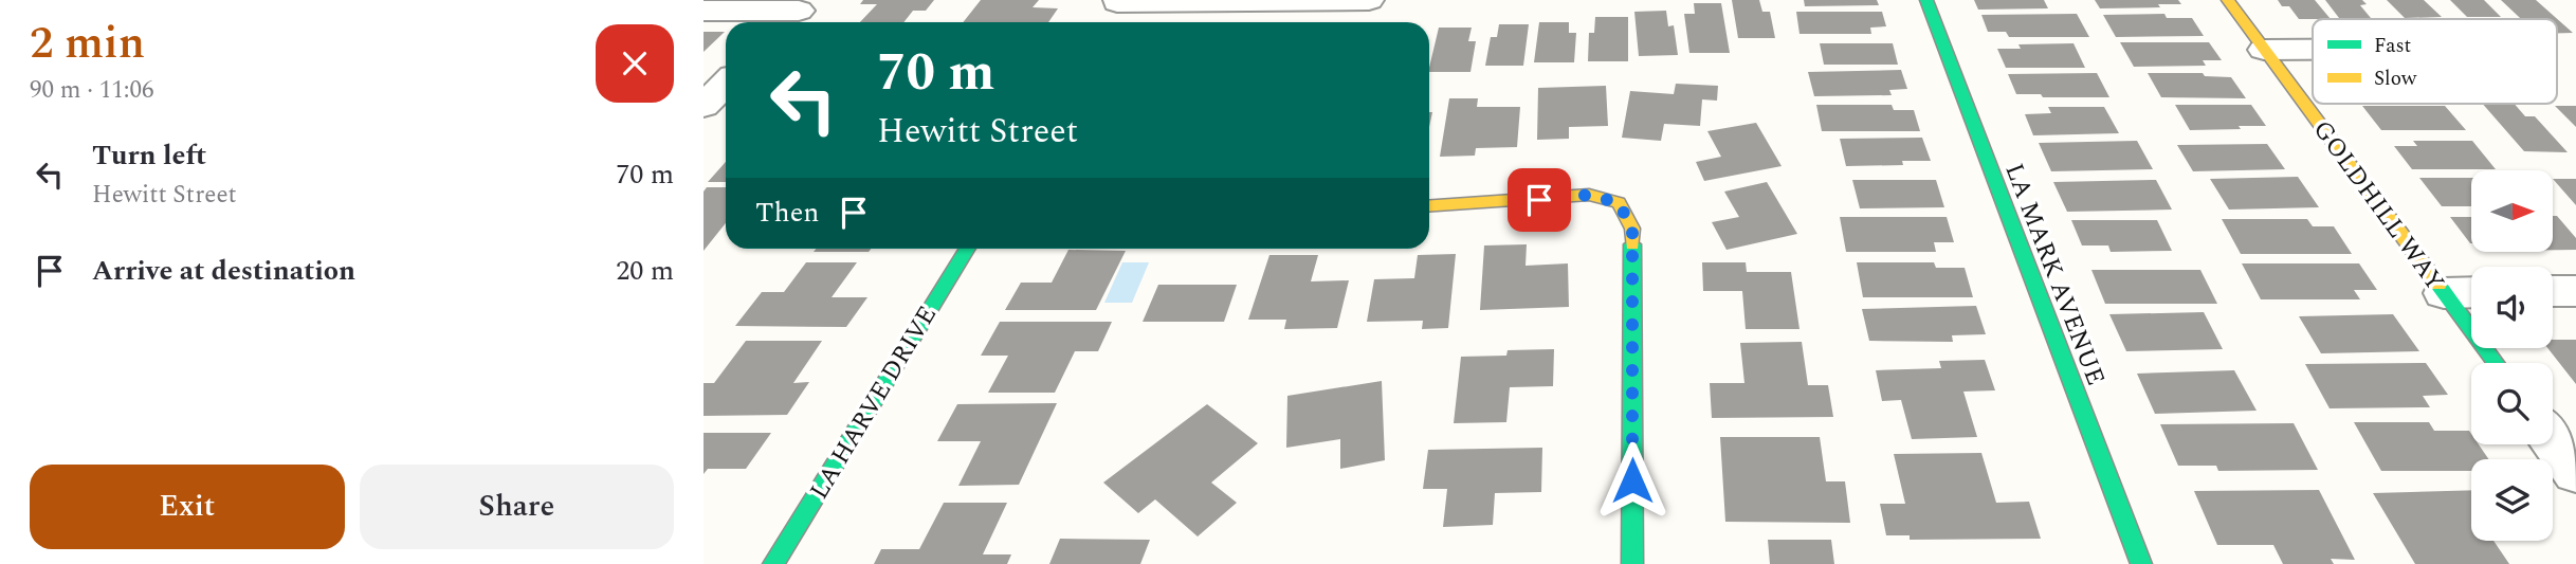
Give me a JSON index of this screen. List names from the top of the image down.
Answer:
{
  "streets": {
    "street": ["GOLDHILL WAY", "LA MARK AVENUE", "LA HARVE DRIVE"]
  },
  "legend": ["Fast", "Slow"],
  "north": "right",
  "page": {
    "heading": ["2 min", "90 m · 11:06"],
    "turn": ["70 m", "Hewitt Street"],
    "list": [
      {
        "name": "Turn left",
        "note": "Hewitt Street",
        "value": "70 m"
      },
      {
        "name": "Arrive at destination",
        "value": "20 m"
      }
    ],
    "then": "Then",
    "buttons": ["Exit", "Share"]
  }
}
